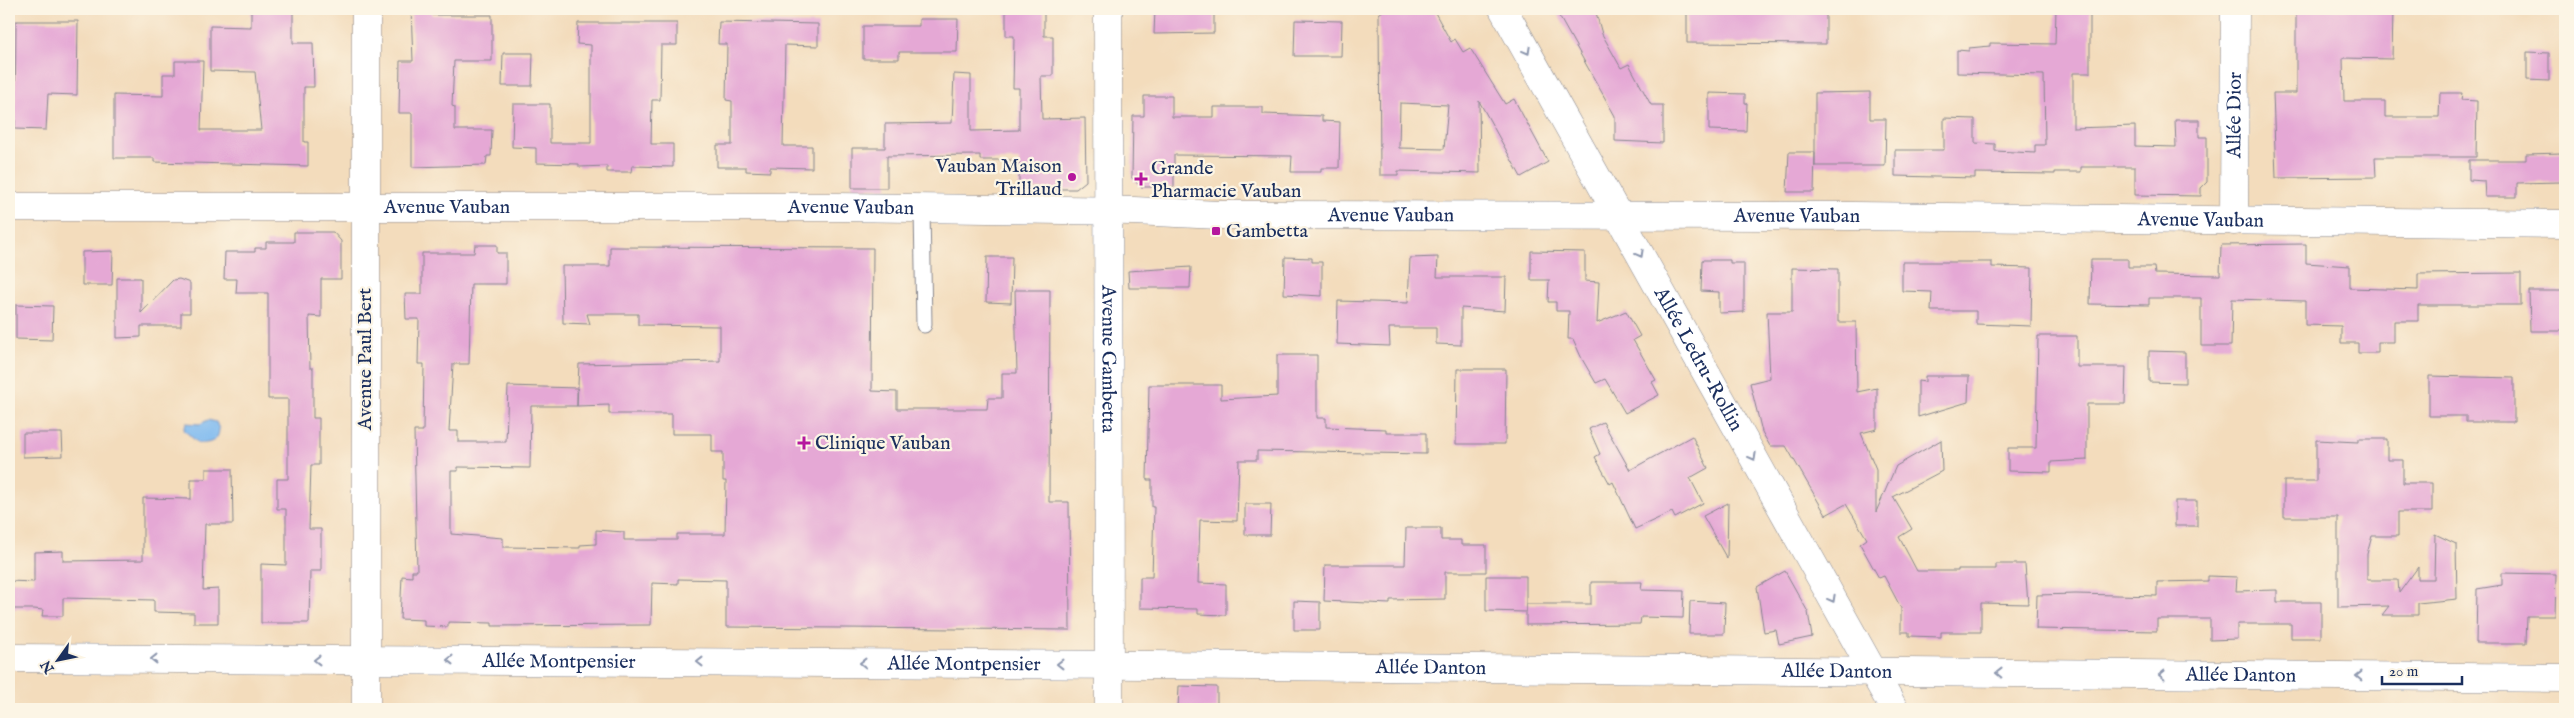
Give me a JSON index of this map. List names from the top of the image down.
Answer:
{
  "streets": {
    "street": [
      "Allée Dior",
      "Avenue Vauban",
      "Avenue Paul Bert",
      "Avenue Gambetta",
      "Allée Ledru-Rollin",
      "Allée Montpensier",
      "Allée Danton"
    ]
  },
  "crossings": [
    ["Allée Dior", "Avenue Vauban"],
    ["Avenue Vauban", "Avenue Paul Bert"],
    ["Avenue Vauban", "Avenue Gambetta"],
    ["Avenue Vauban", "Allée Ledru-Rollin"],
    ["Avenue Paul Bert", "Allée Montpensier"],
    ["Avenue Gambetta", "Allée Montpensier"],
    ["Avenue Gambetta", "Allée Danton"],
    ["Allée Ledru-Rollin", "Allée Danton"],
    ["Allée Montpensier", "Allée Danton"]
  ],
  "one_way": ["Allée Ledru-Rollin", "Allée Montpensier", "Allée Danton"],
  "places": {
    "other": ["Vauban Maison Trillaud"],
    "health": ["Grande Pharmacie Vauban", "Clinique Vauban"],
    "transit": ["Gambetta"]
  },
  "scale_bar": "20 m",
  "north": "bottom left"
}
